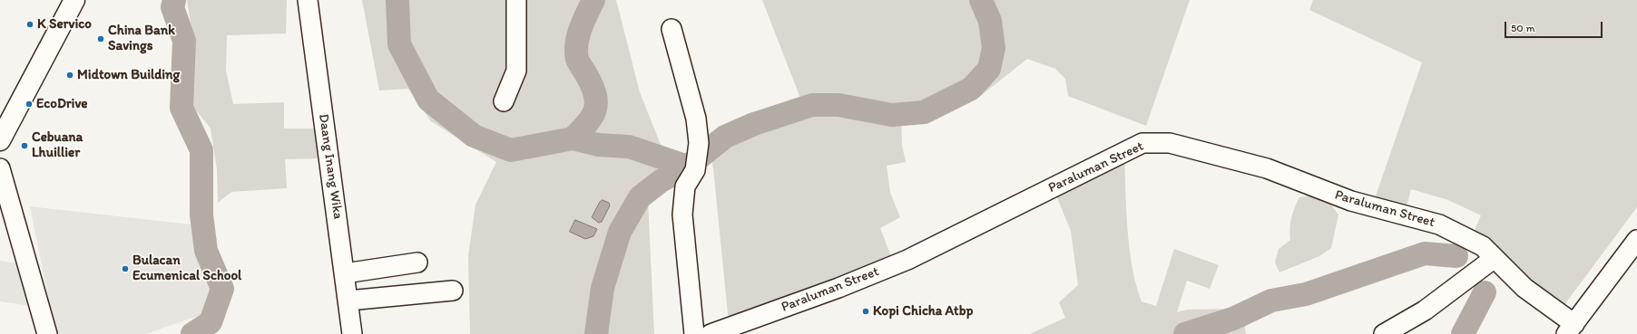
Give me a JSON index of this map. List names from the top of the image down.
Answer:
{
  "streets": {
    "street": ["Daang Inang Wika", "Paraluman Street"]
  },
  "places": [
    "K Servico",
    "China Bank Savings",
    "Midtown Building",
    "EcoDrive",
    "Cebuana Lhuillier",
    "Bulacan Ecumenical School",
    "Kopi Chicha Atbp"
  ],
  "scale_bar": "50 m"
}
